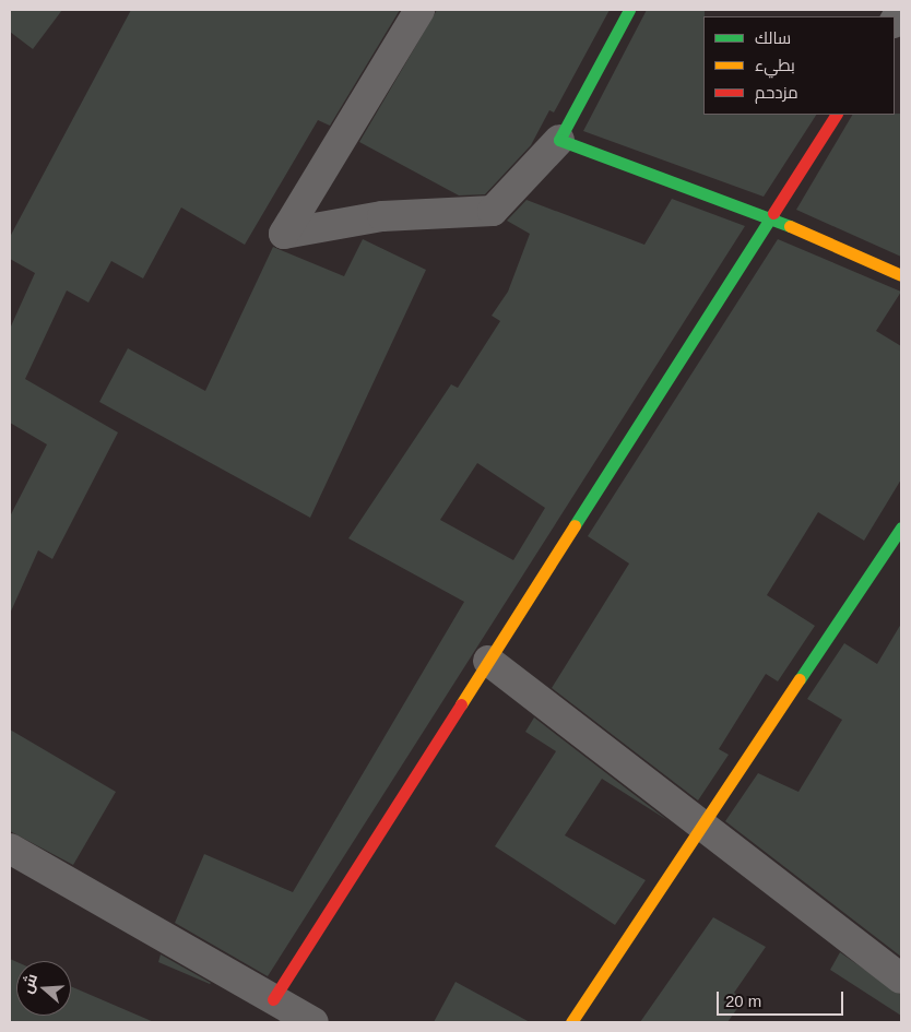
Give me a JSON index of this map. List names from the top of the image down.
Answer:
{
  "legend": ["سالك", "بطيء", "مزدحم"],
  "scale_bar": "20 m",
  "north": "left"
}
